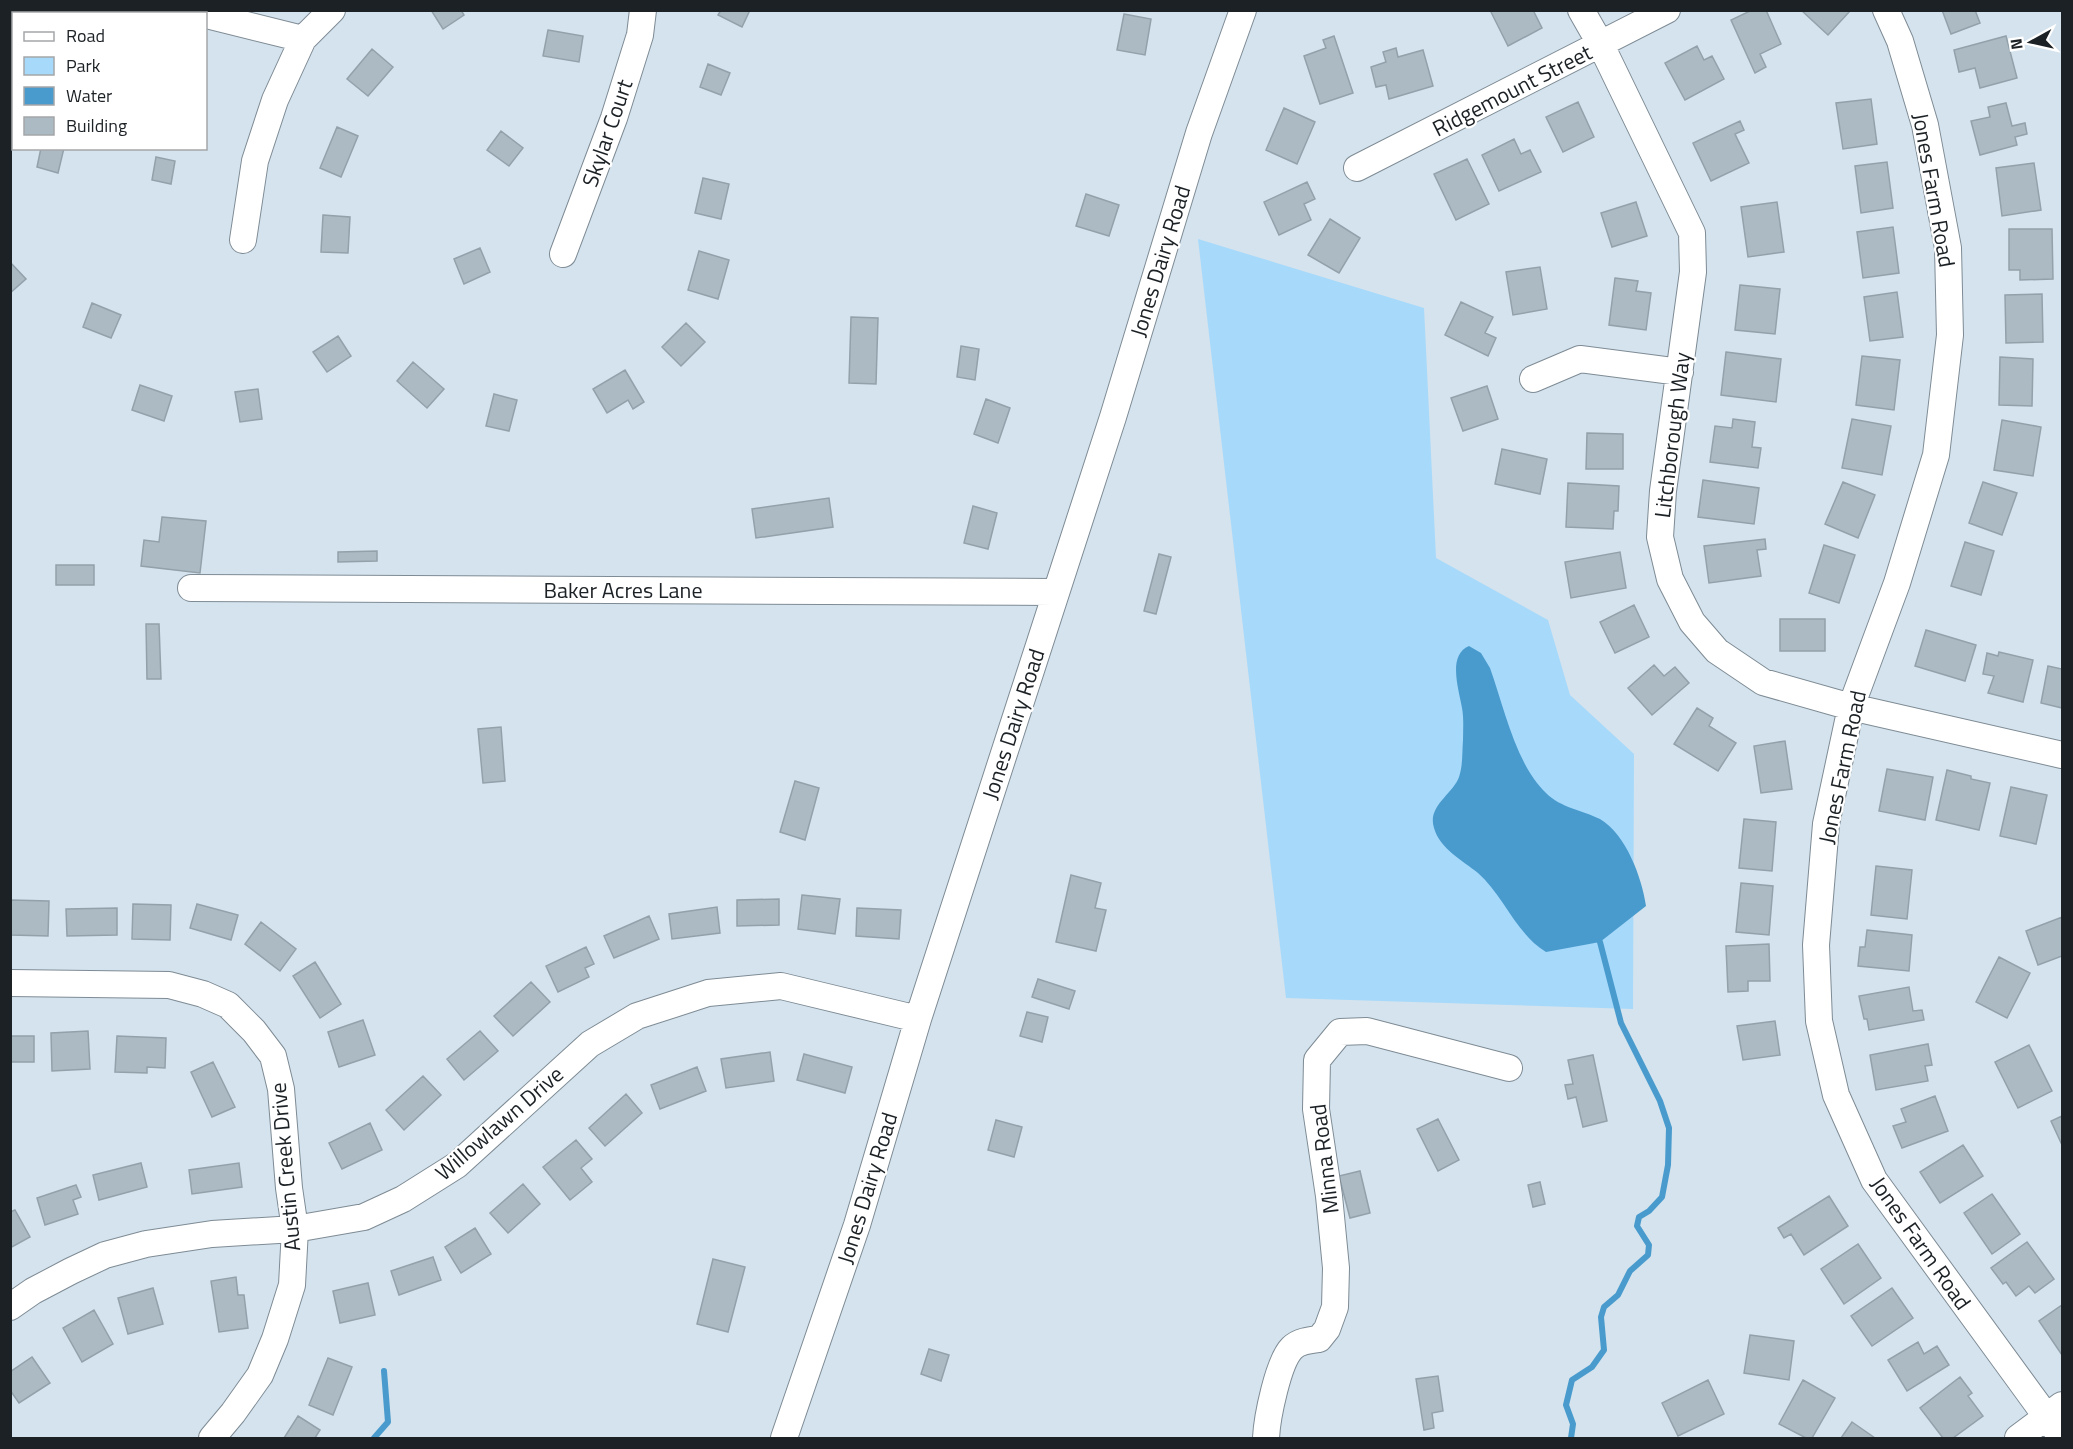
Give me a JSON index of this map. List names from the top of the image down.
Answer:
{
  "streets": {
    "street": [
      "Ridgemount Street",
      "Skylar Court",
      "Jones Farm Road",
      "Jones Dairy Road",
      "Litchborough Way",
      "Baker Acres Lane",
      "Willowlawn Drive",
      "Minna Road",
      "Austin Creek Drive"
    ]
  },
  "crossings": [
    ["Ridgemount Street", "Litchborough Way"],
    ["Jones Farm Road", "Litchborough Way"],
    ["Jones Dairy Road", "Baker Acres Lane"],
    ["Jones Dairy Road", "Willowlawn Drive"],
    ["Willowlawn Drive", "Austin Creek Drive"]
  ],
  "legend": [
    "Road",
    "Park",
    "Water",
    "Building"
  ],
  "north": "left"
}
